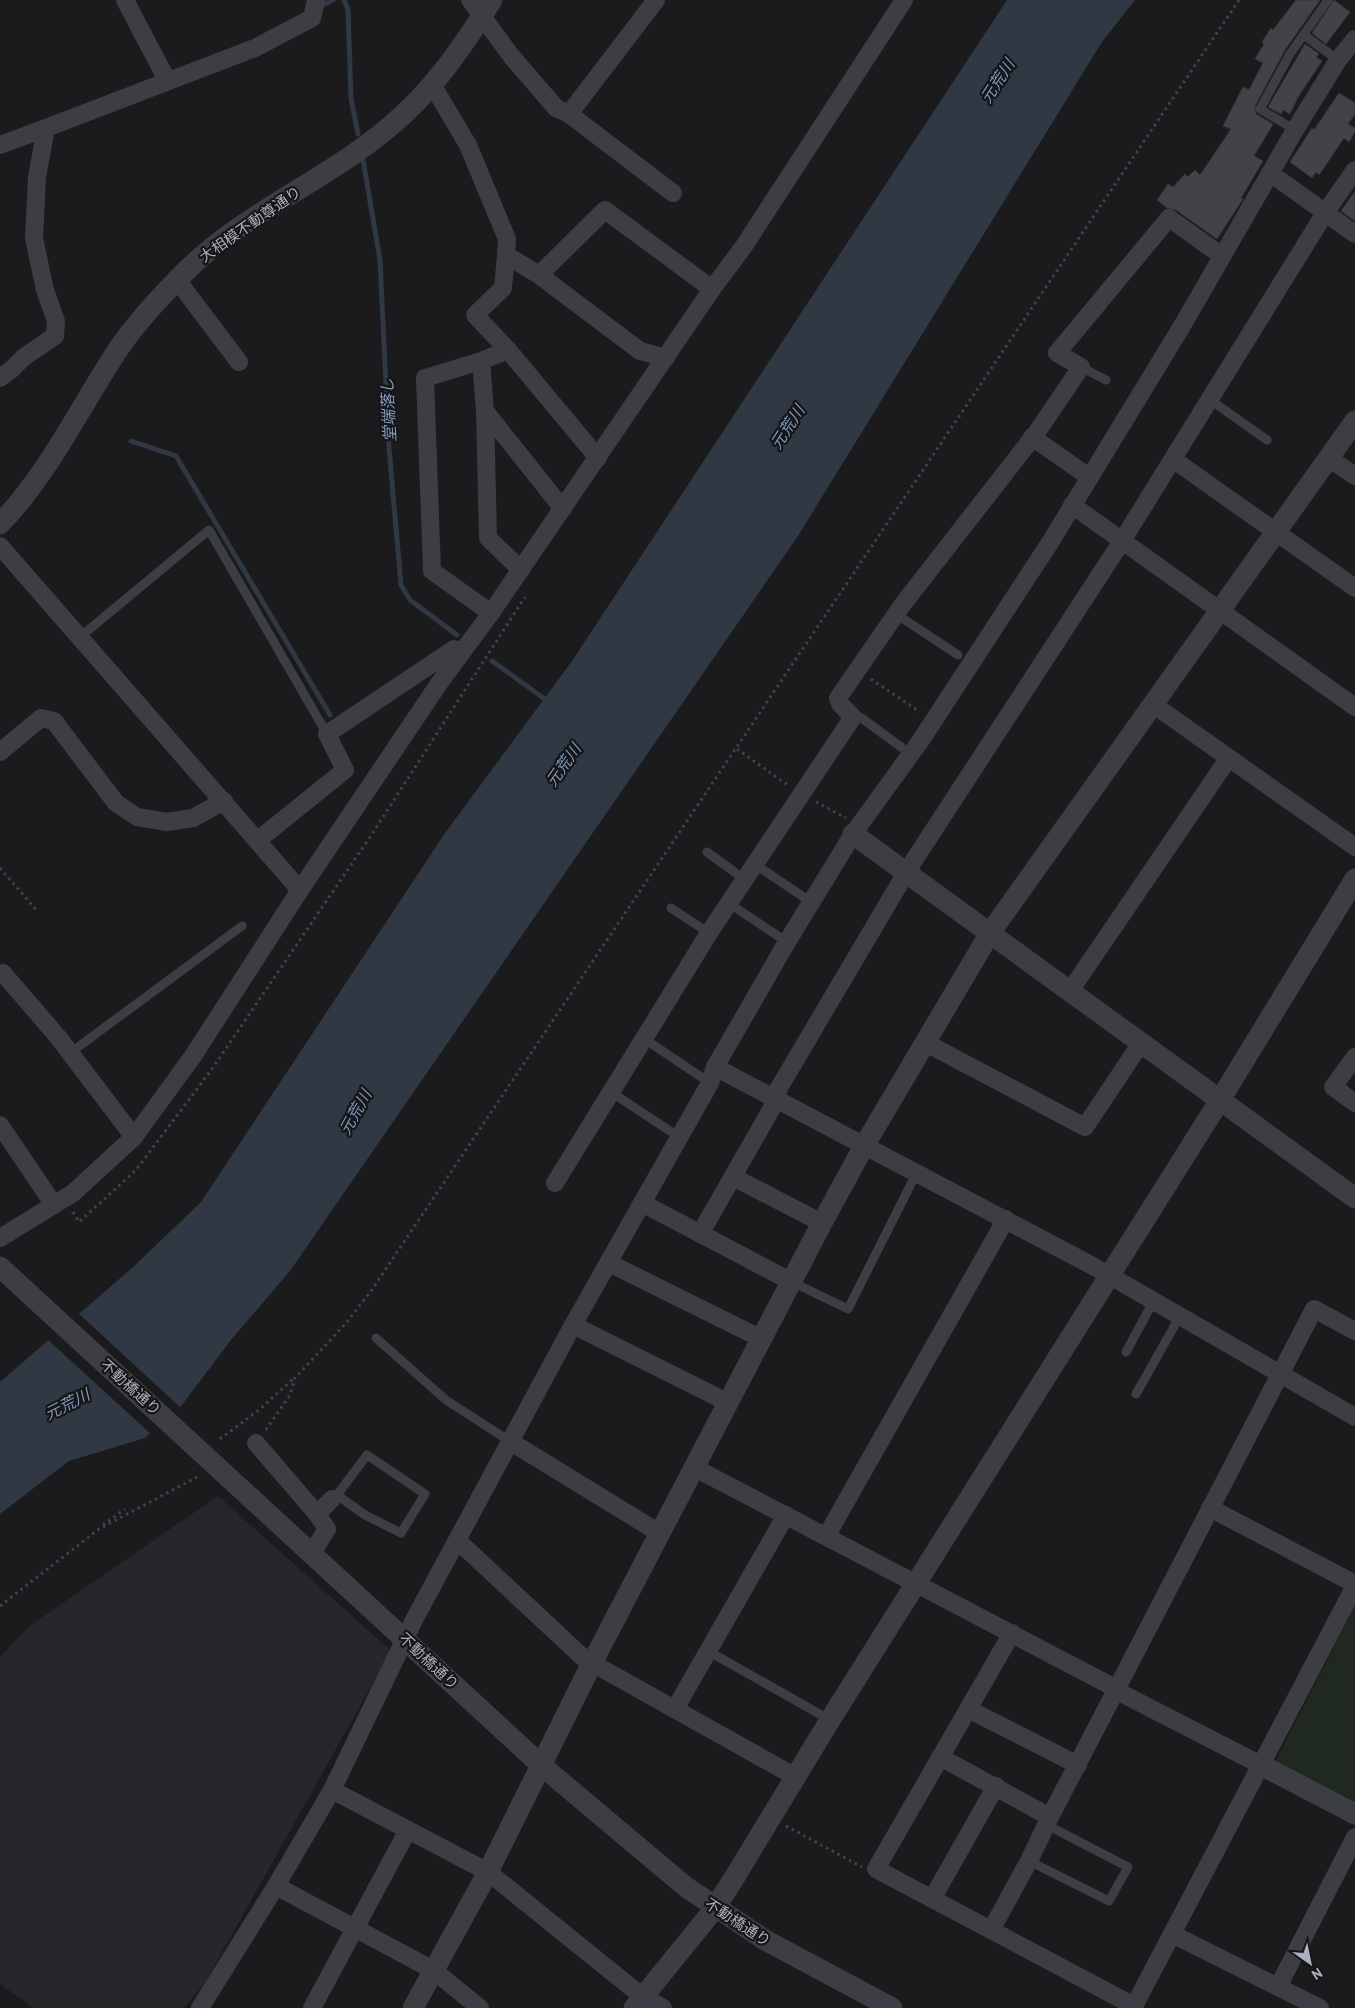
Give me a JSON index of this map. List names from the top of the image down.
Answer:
{
  "streets": {
    "street": ["大相模不動尊通り", "不動橋通り"]
  },
  "water": ["元荒川", "堂端落し"],
  "north": "bottom right"
}
